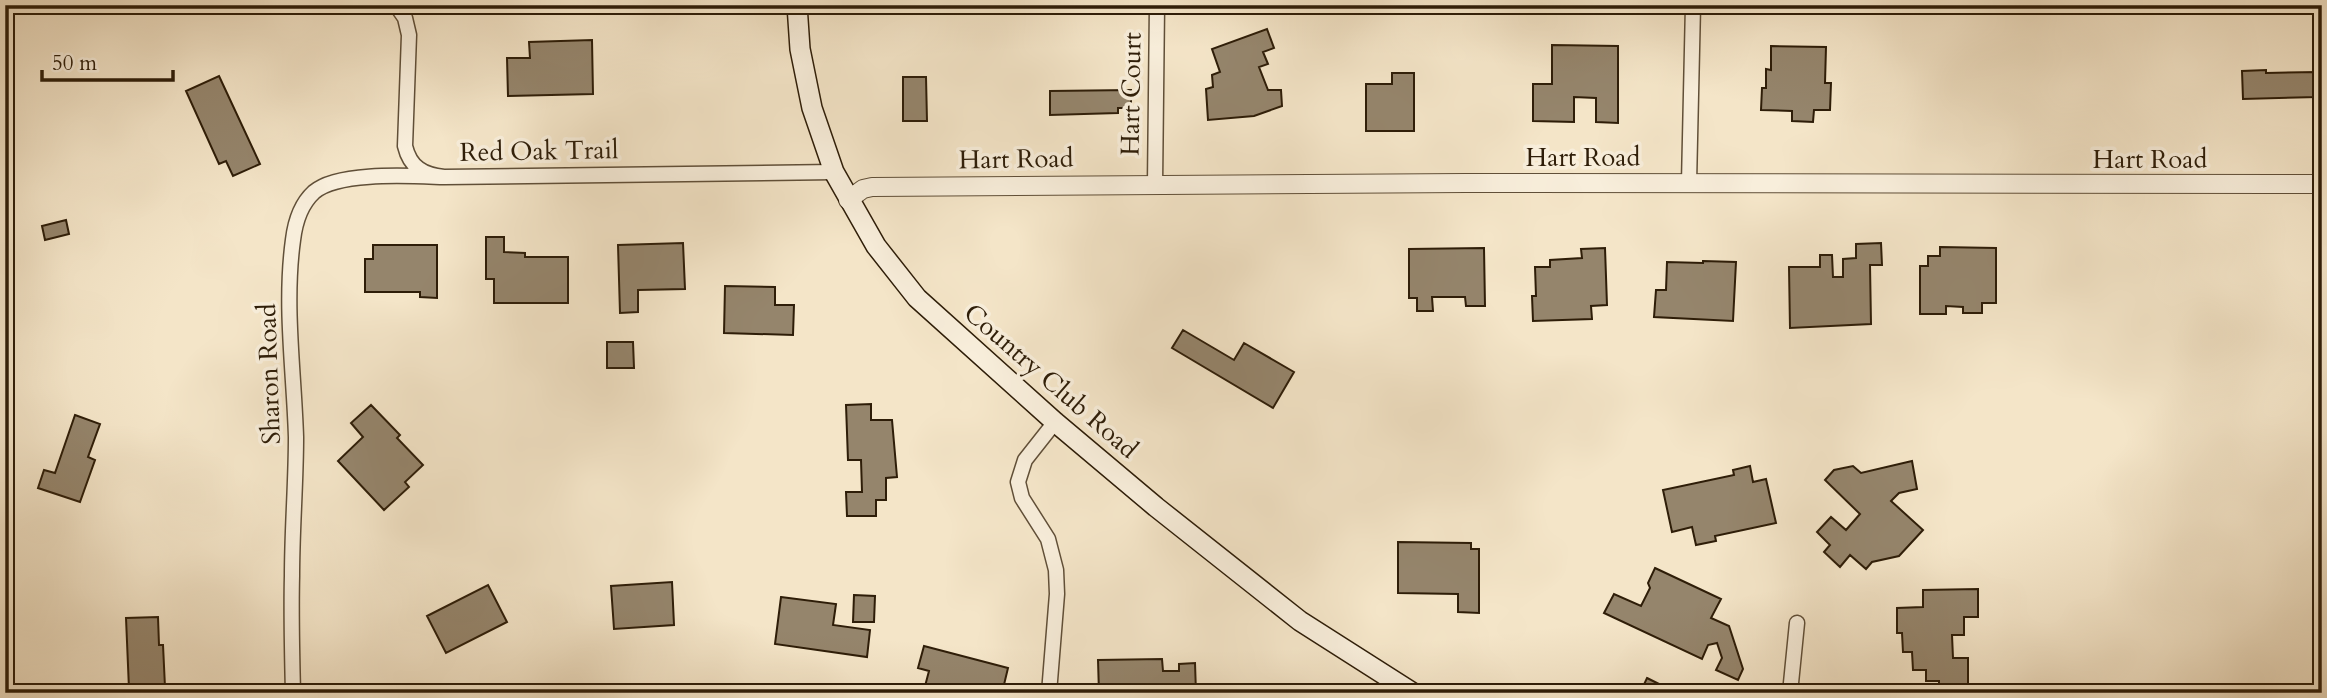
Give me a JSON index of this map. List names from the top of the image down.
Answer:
{
  "streets": {
    "main road": ["Country Club Road"],
    "street": [
      "Hart Court",
      "Red Oak Trail",
      "Hart Road",
      "Sharon Road"
    ]
  },
  "crossings": [
    ["Hart Court", "Hart Road"],
    ["Red Oak Trail", "Sharon Road"],
    ["Red Oak Trail", "Country Club Road"],
    ["Hart Road", "Country Club Road"]
  ],
  "scale_bar": "50 m"
}
